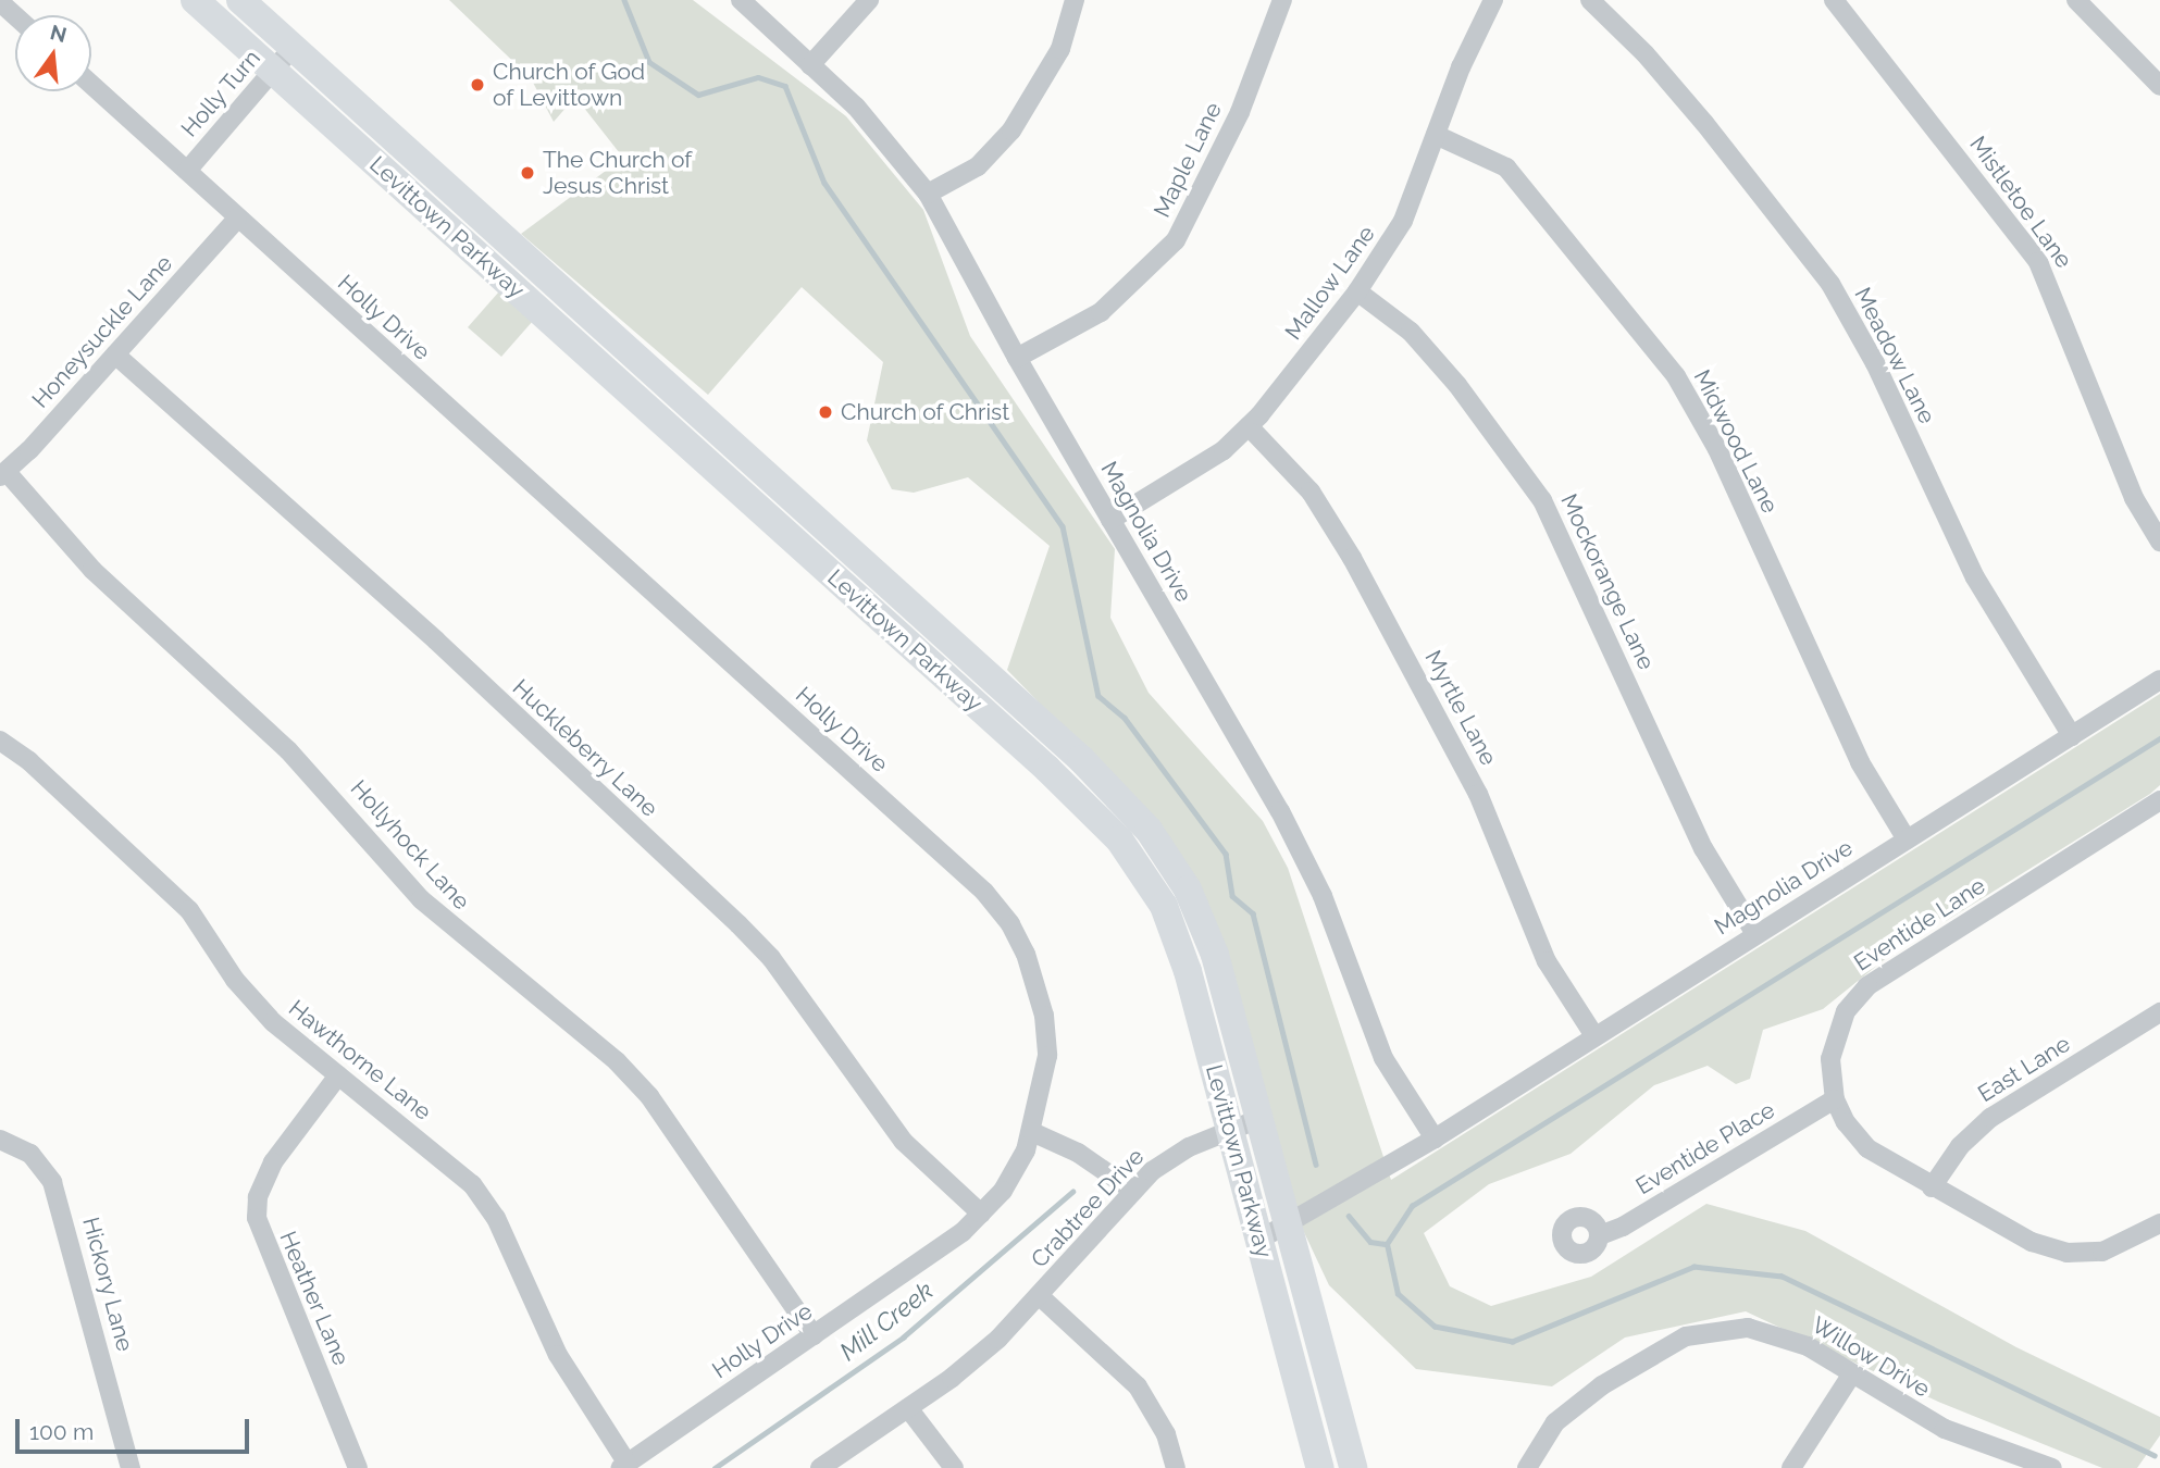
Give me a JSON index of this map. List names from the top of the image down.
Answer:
{
  "streets": {
    "main road": ["Levittown Parkway"],
    "street": [
      "Holly Turn",
      "Maple Lane",
      "Mistletoe Lane",
      "Mallow Lane",
      "Holly Drive",
      "Honeysuckle Lane",
      "Meadow Lane",
      "Midwood Lane",
      "Magnolia Drive",
      "Mockorange Lane",
      "Myrtle Lane",
      "Huckleberry Lane",
      "Hollyhock Lane",
      "Eventide Lane",
      "Hawthorne Lane",
      "East Lane",
      "Eventide Place",
      "Crabtree Drive",
      "Hickory Lane",
      "Heather Lane",
      "Willow Drive"
    ]
  },
  "crossings": [
    ["Holly Turn", "Levittown Parkway"],
    ["Holly Turn", "Holly Drive"],
    ["Maple Lane", "Magnolia Drive"],
    ["Levittown Parkway", "Magnolia Drive"],
    ["Levittown Parkway", "Crabtree Drive"],
    ["Mallow Lane", "Midwood Lane"],
    ["Mallow Lane", "Magnolia Drive"],
    ["Mallow Lane", "Mockorange Lane"],
    ["Mallow Lane", "Myrtle Lane"],
    ["Holly Drive", "Honeysuckle Lane"],
    ["Holly Drive", "Huckleberry Lane"],
    ["Holly Drive", "Hollyhock Lane"],
    ["Holly Drive", "Hawthorne Lane"],
    ["Honeysuckle Lane", "Huckleberry Lane"],
    ["Honeysuckle Lane", "Hollyhock Lane"],
    ["Meadow Lane", "Magnolia Drive"],
    ["Midwood Lane", "Magnolia Drive"],
    ["Magnolia Drive", "Mockorange Lane"],
    ["Magnolia Drive", "Myrtle Lane"],
    ["Eventide Lane", "East Lane"],
    ["Eventide Lane", "Eventide Place"],
    ["Hawthorne Lane", "Heather Lane"]
  ],
  "water": ["Mill Creek"],
  "places": ["Church of God of Levittown", "The Church of Jesus Christ", "Church of Christ"],
  "scale_bar": "100 m",
  "north": "top"
}
